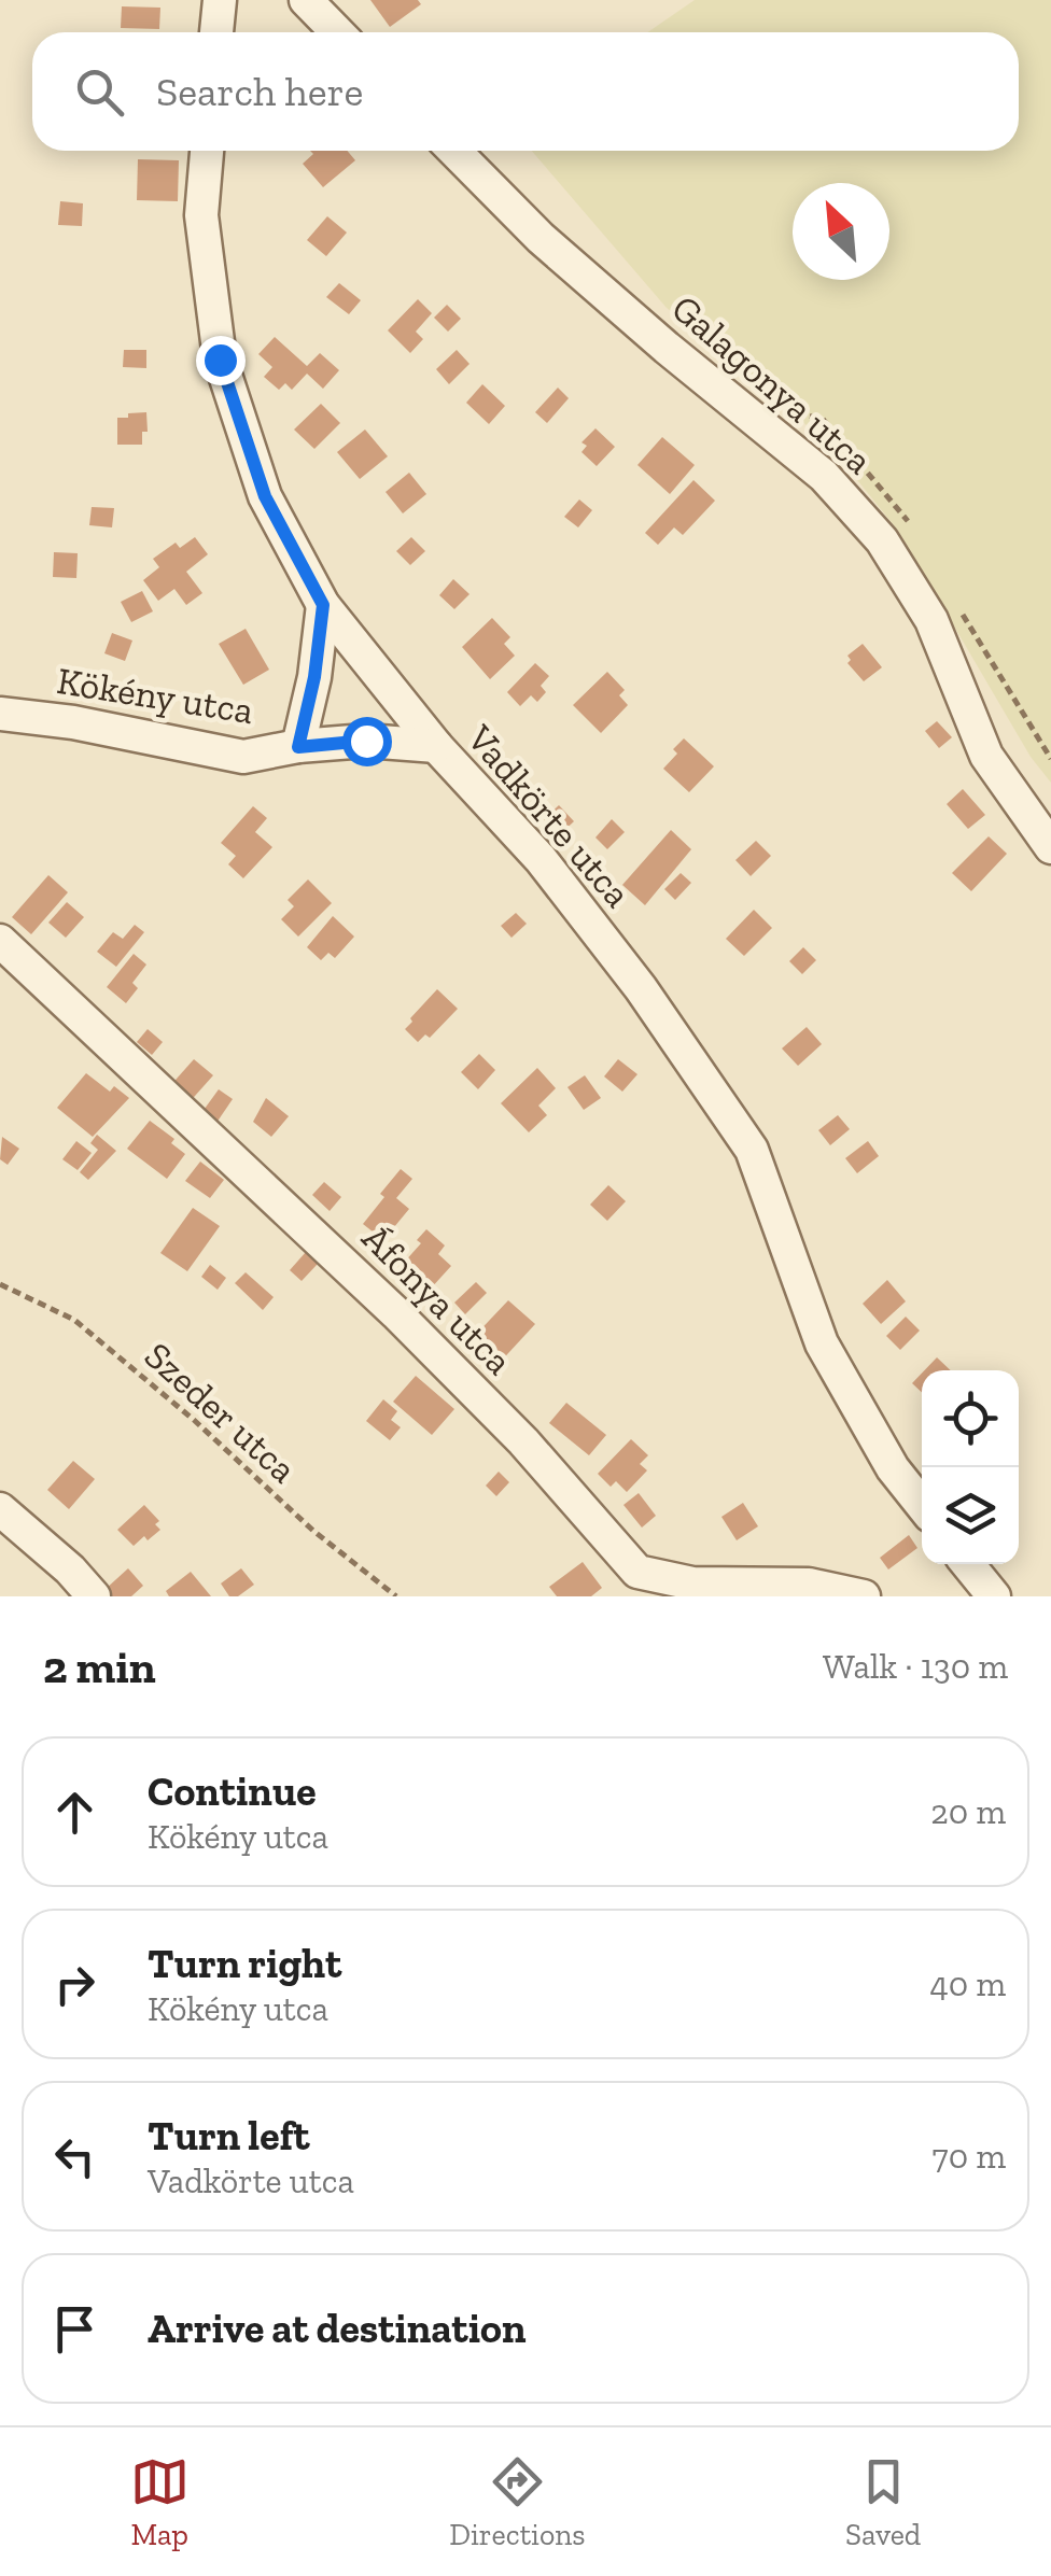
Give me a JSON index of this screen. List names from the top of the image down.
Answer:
{
  "streets": {
    "street": [
      "Galagonya utca",
      "Kökény utca",
      "Vadkörte utca",
      "Áfonya utca"
    ],
    "path": ["Szeder utca"]
  },
  "crossings": [
    ["Kökény utca", "Vadkörte utca"]
  ],
  "north": "top left",
  "page": {
    "search": "Search here",
    "heading": ["2 min", "Walk · 130 m"],
    "list": [
      ["Continue", "Kökény utca", "20 m"],
      ["Turn right", "Kökény utca", "40 m"],
      ["Turn left", "Vadkörte utca", "70 m"],
      "Arrive at destination"
    ],
    "nav": ["Map", "Directions", "Saved"]
  }
}
